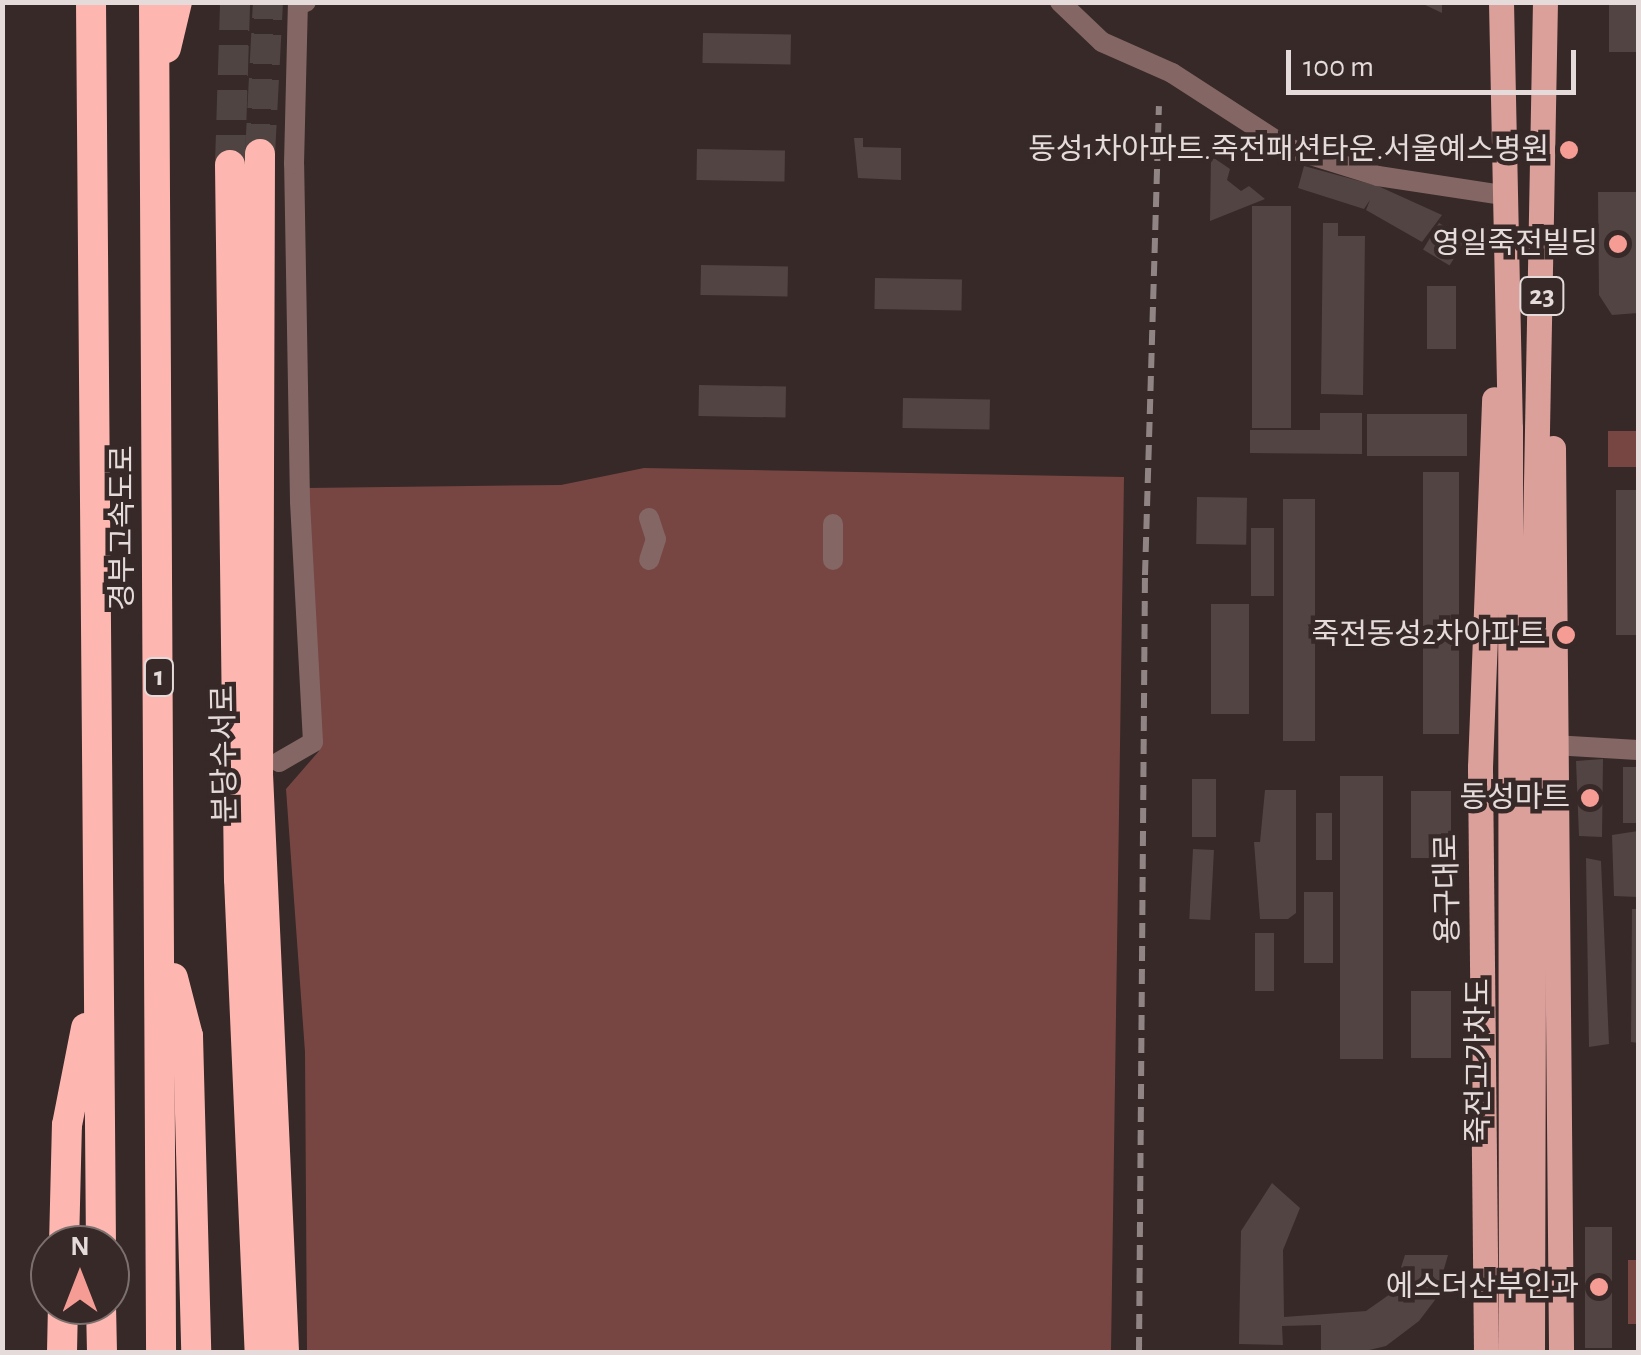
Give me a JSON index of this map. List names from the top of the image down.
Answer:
{
  "streets": {
    "highway": ["경부고속도로", "1", "분당수서로"],
    "main road": ["23", "용구대로", "죽전고가차도"]
  },
  "crossings": [
    ["23", "용구대로"],
    ["23", "죽전고가차도"],
    ["용구대로", "죽전고가차도"]
  ],
  "places": [
    "동성1차아파트.죽전패션타운.서울예스병원",
    "영일죽전빌딩",
    "죽전동성2차아파트",
    "동성마트",
    "에스더산부인과"
  ],
  "scale_bar": "100 m",
  "north": "top"
}
